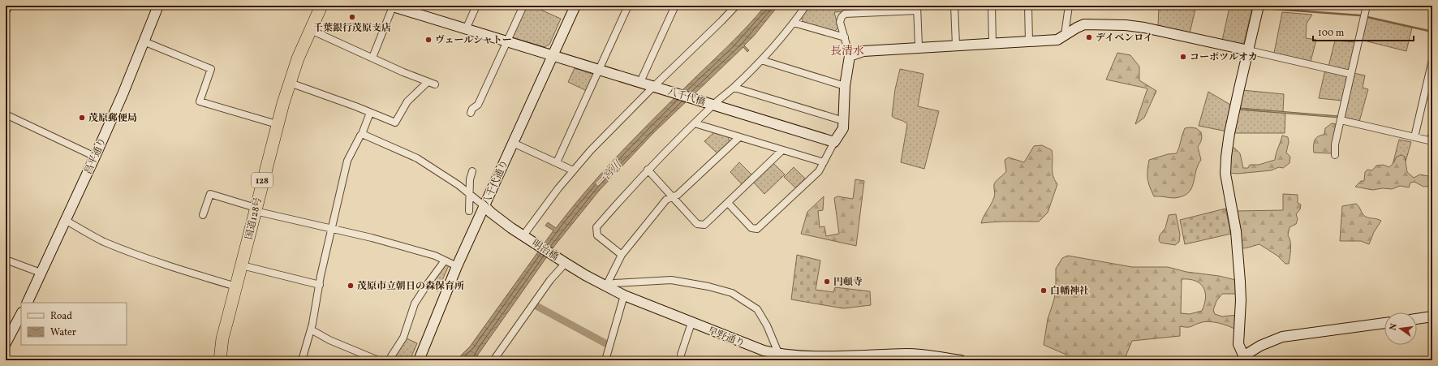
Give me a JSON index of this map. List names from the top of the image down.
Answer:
{
  "streets": {
    "highway": ["128", "国道128号"],
    "street": [
      "八千代橋",
      "昌平通り",
      "八千代通り",
      "明治橋",
      "早野通り"
    ]
  },
  "crossings": [
    ["八千代橋", "八千代通り"],
    ["明治橋", "早野通り"]
  ],
  "districts": ["長清水"],
  "water": ["一宮川"],
  "places": [
    "千葉銀行茂原支店",
    "デイベンロイ",
    "ヴェールシャトー",
    "コーポツルオカ",
    "茂原郵便局",
    "円頓寺",
    "茂原市立朝日の森保育所",
    "白幡神社"
  ],
  "legend": ["Road", "Water"],
  "scale_bar": "100 m",
  "north": "left"
}
